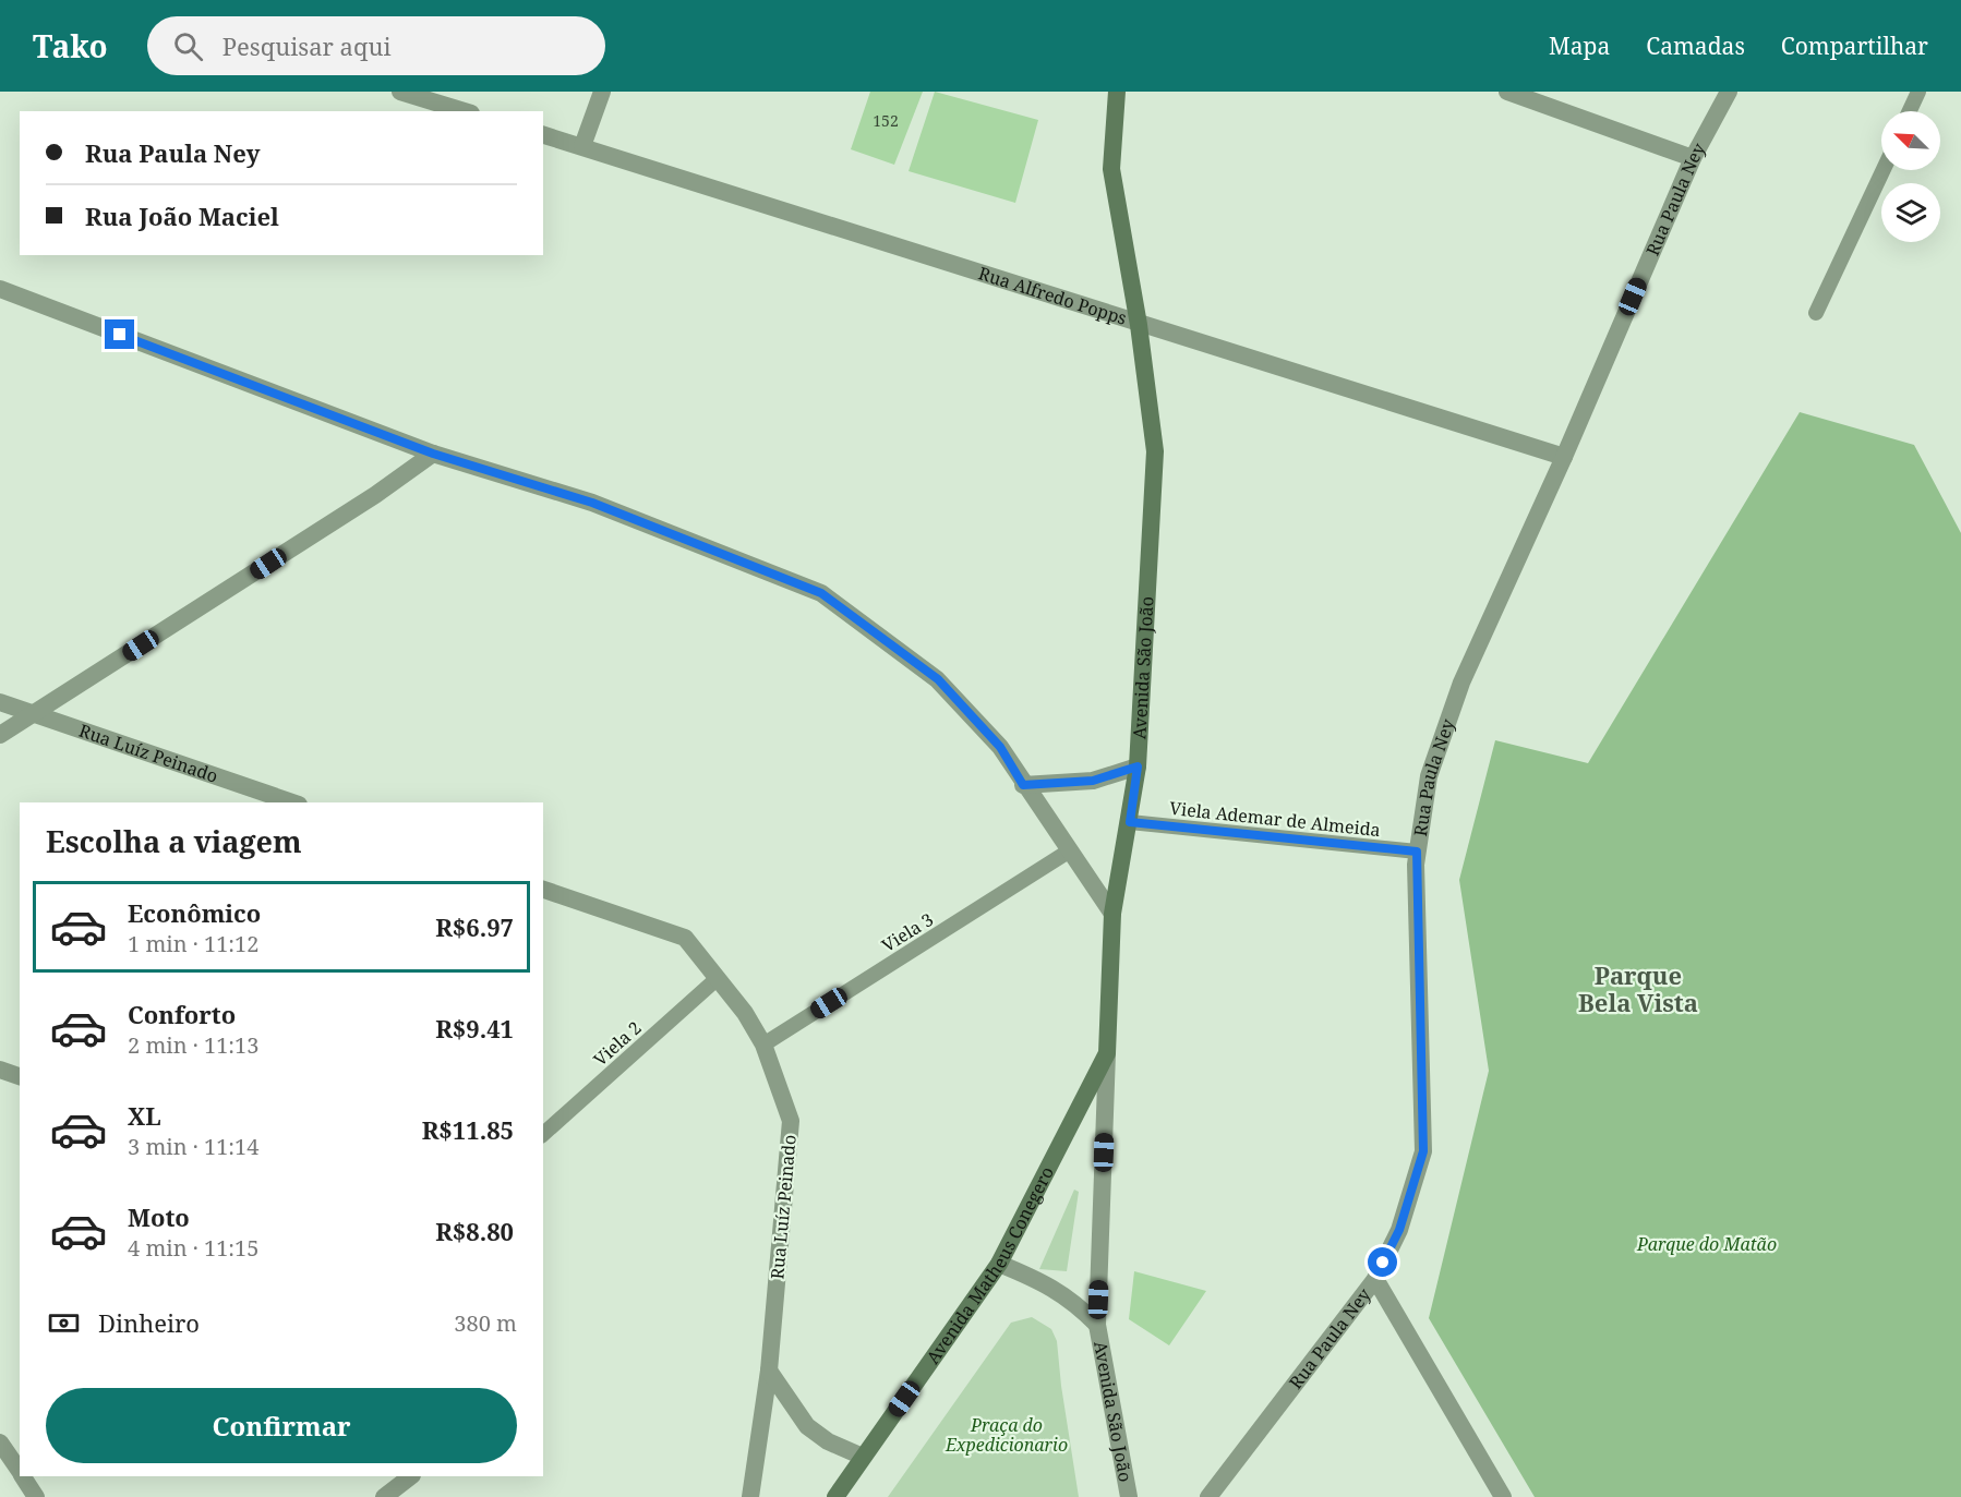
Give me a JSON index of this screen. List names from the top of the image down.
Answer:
{
  "streets": {
    "main road": ["Avenida São João", "Avenida Matheus Conegero"],
    "street": ["Rua Paula Ney", "Rua Alfredo Popps", "Rua Luíz Peinado"],
    "lane": ["Viela Ademar de Almeida", "Viela 3", "Viela 2"]
  },
  "crossings": [
    ["Rua Paula Ney", "Rua Alfredo Popps"],
    ["Rua Paula Ney", "Viela Ademar de Almeida"],
    ["Rua Alfredo Popps", "Avenida São João"],
    ["Avenida São João", "Viela Ademar de Almeida"],
    ["Avenida São João", "Avenida Matheus Conegero"],
    ["Rua Luíz Peinado", "Viela 3"],
    ["Rua Luíz Peinado", "Viela 2"]
  ],
  "districts": ["Parque Bela Vista"],
  "parks": ["Parque do Matão", "Praça do Expedicionario"],
  "house_numbers": ["152"],
  "north": "top left",
  "page": {
    "header": "Tako",
    "search": "Pesquisar aqui",
    "nav": ["Mapa", "Camadas", "Compartilhar"],
    "banner": ["Rua Paula Ney", "Rua João Maciel"],
    "heading": "Escolha a viagem",
    "list": [
      {
        "name": "Econômico",
        "note": "1 min · 11:12",
        "value": "R$6.97"
      },
      {
        "name": "Conforto",
        "note": "2 min · 11:13",
        "value": "R$9.41"
      },
      {
        "name": "XL",
        "note": "3 min · 11:14",
        "value": "R$11.85"
      },
      {
        "name": "Moto",
        "note": "4 min · 11:15",
        "value": "R$8.80"
      }
    ],
    "pay": ["Dinheiro", "380 m"],
    "buttons": "Confirmar"
  }
}
